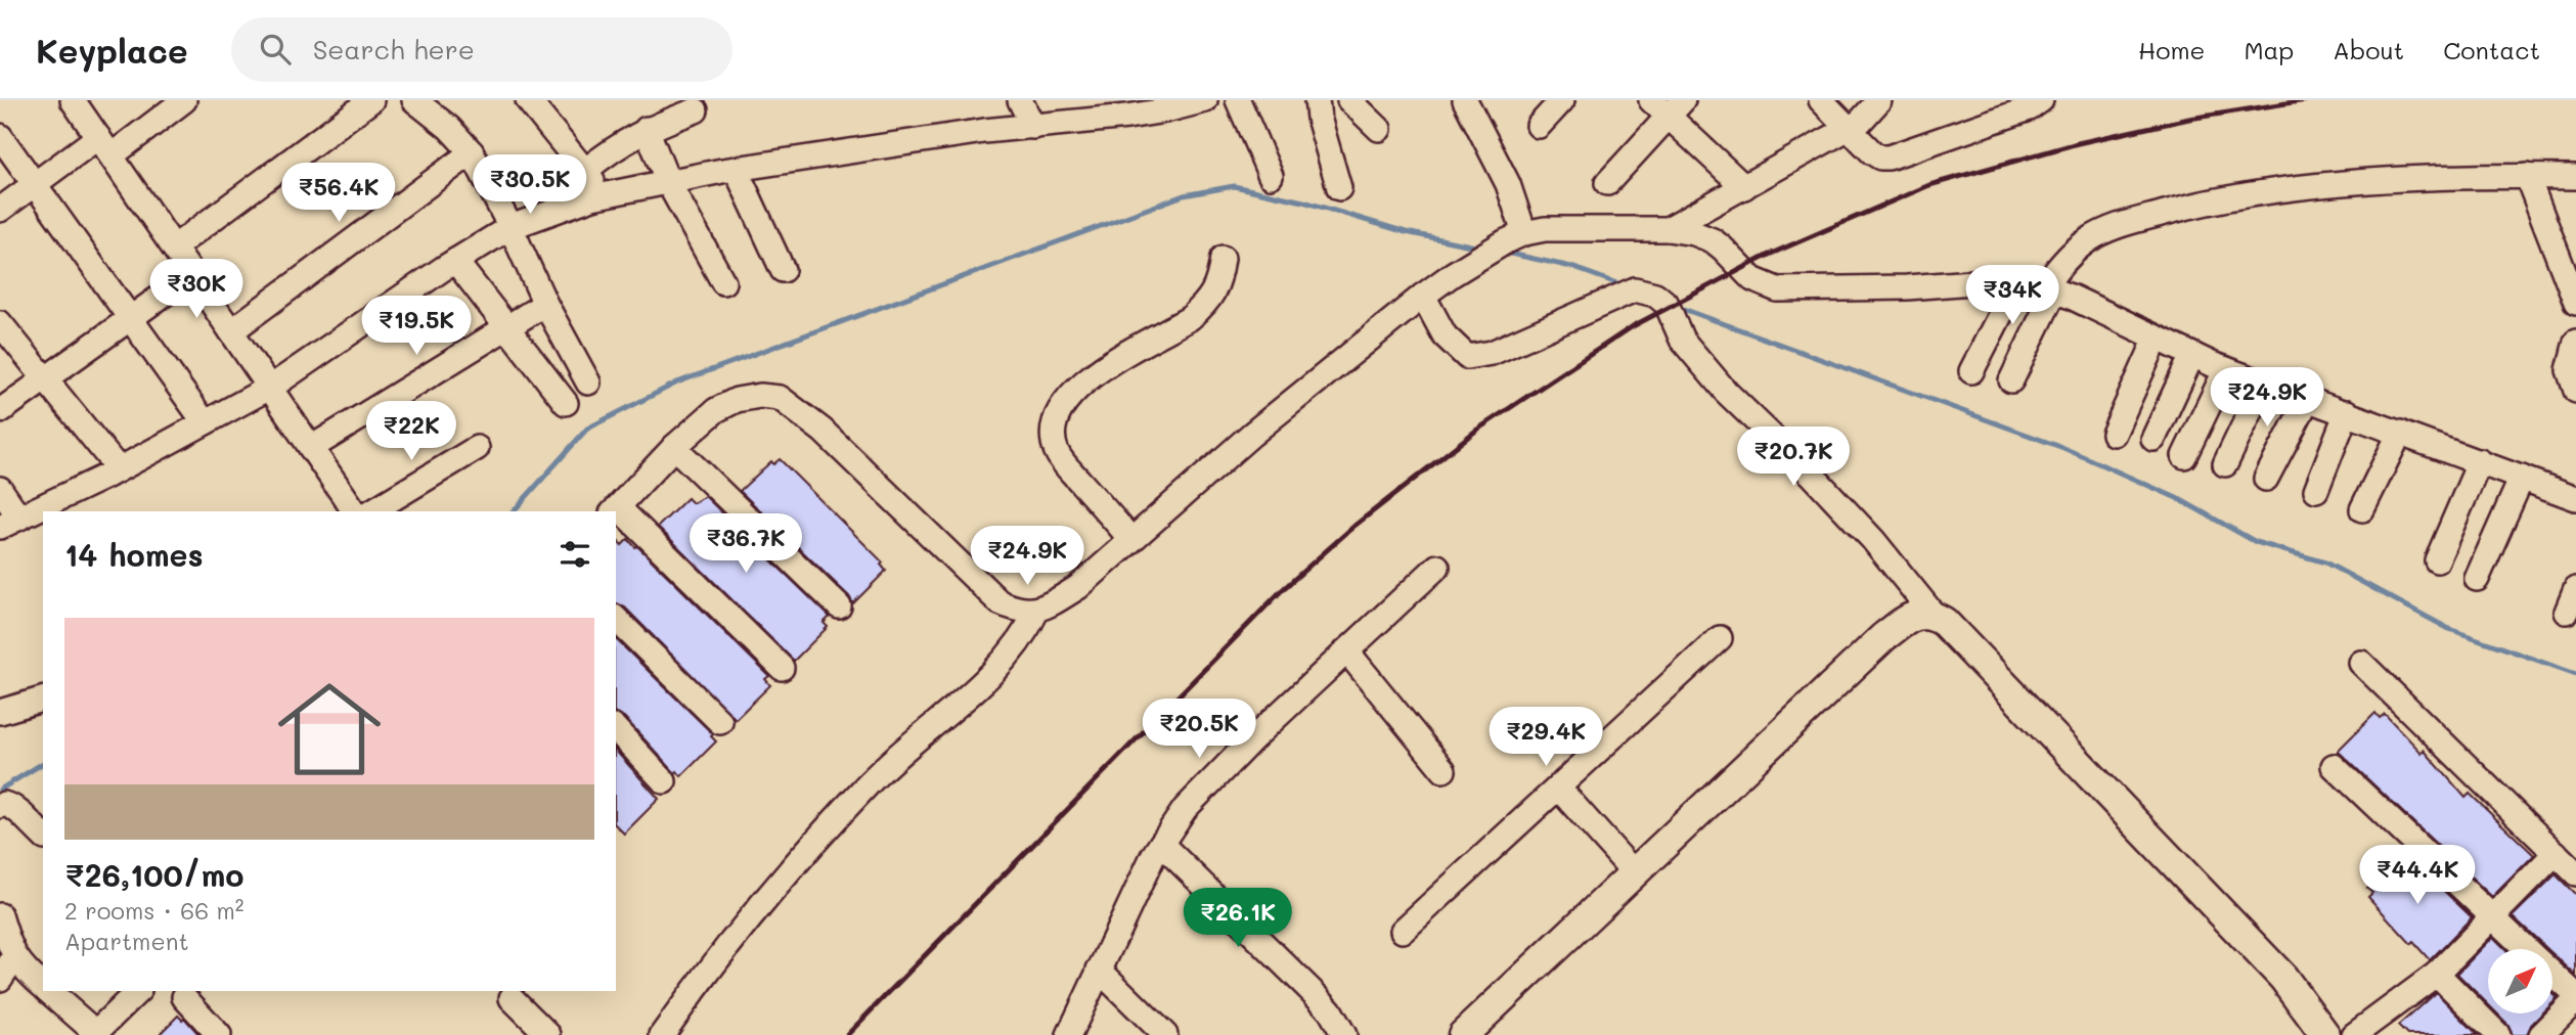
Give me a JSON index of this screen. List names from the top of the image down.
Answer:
{
  "north": "top right",
  "page": {
    "header": "Keyplace",
    "search": "Search here",
    "nav": [
      "Home",
      "Map",
      "About",
      "Contact"
    ],
    "price": [
      "₹30.5K",
      "₹56.4K",
      "₹30K",
      "₹34K",
      "₹19.5K",
      "₹24.9K",
      "₹22K",
      "₹20.7K",
      "₹36.7K",
      "₹24.9K",
      "₹20.5K",
      "₹29.4K",
      "₹44.4K",
      "₹26.1K"
    ],
    "heading": "14 homes",
    "list": [
      {
        "name": "₹26,100/mo",
        "note": "2 rooms · 66 m² · Apartment"
      }
    ]
  }
}
